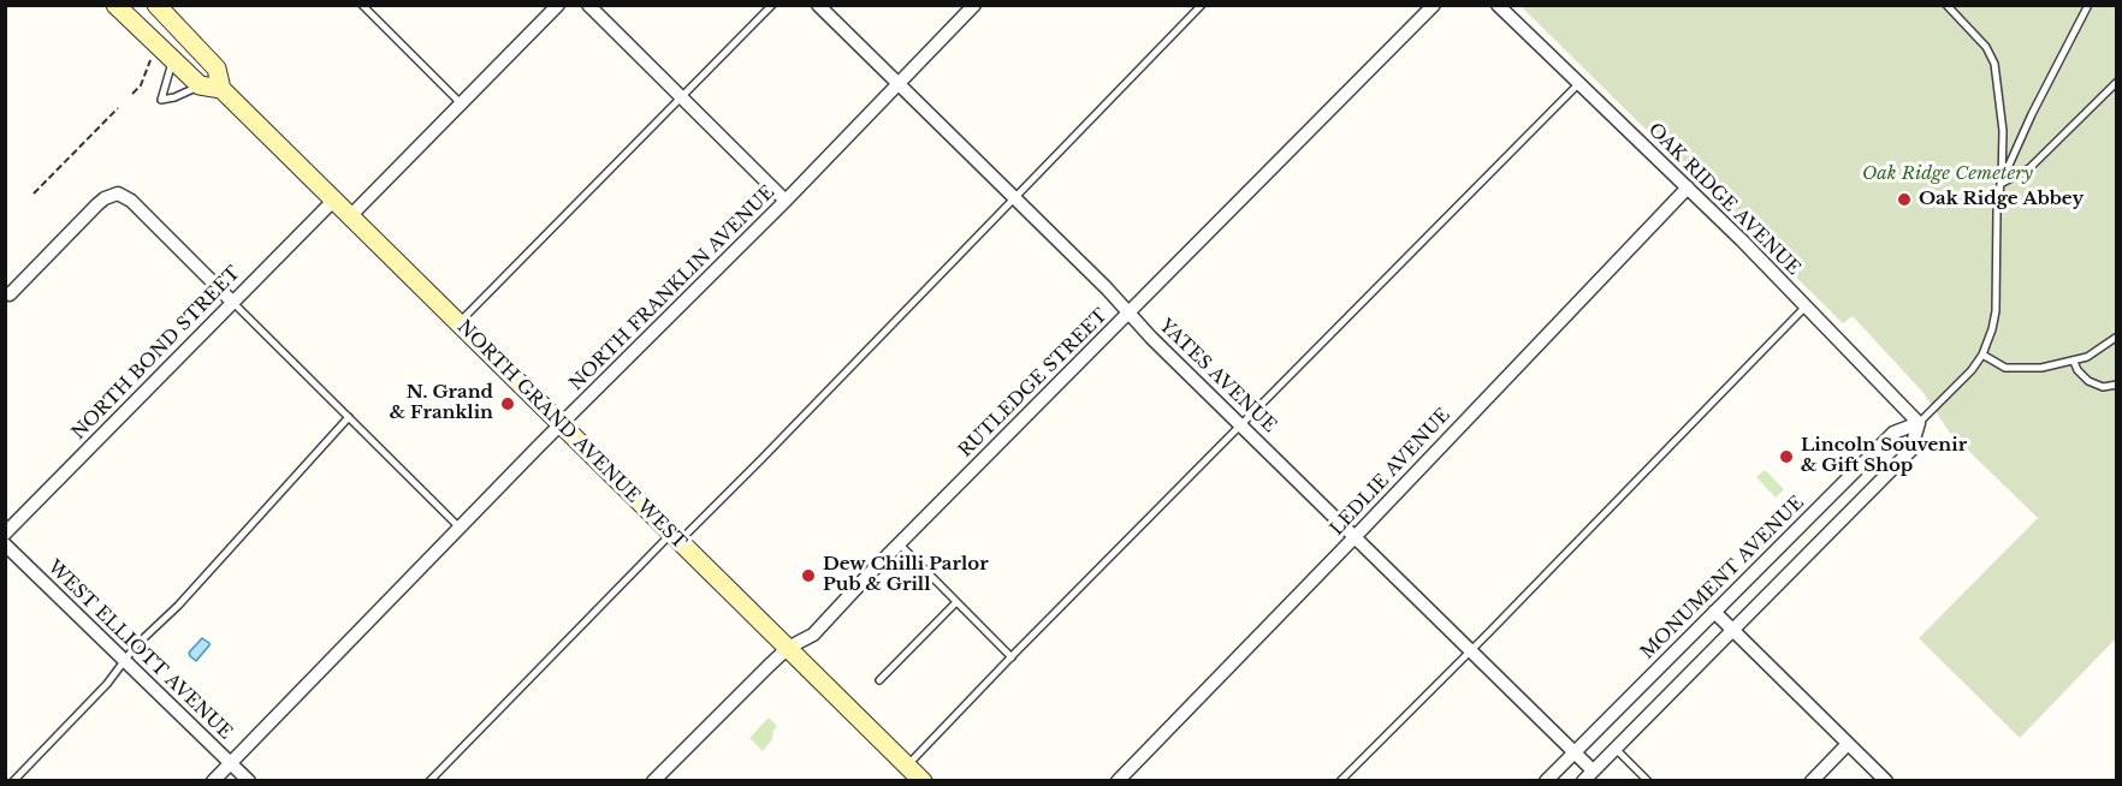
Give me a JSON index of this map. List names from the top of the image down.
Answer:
{
  "streets": {
    "main road": ["NORTH GRAND AVENUE WEST"],
    "street": [
      "OAK RIDGE AVENUE",
      "NORTH FRANKLIN AVENUE",
      "NORTH BOND STREET",
      "YATES AVENUE",
      "RUTLEDGE STREET",
      "LEDLIE AVENUE",
      "MONUMENT AVENUE",
      "WEST ELLIOTT AVENUE"
    ]
  },
  "crossings": [
    ["OAK RIDGE AVENUE", "LEDLIE AVENUE"],
    ["OAK RIDGE AVENUE", "MONUMENT AVENUE"],
    ["NORTH FRANKLIN AVENUE", "YATES AVENUE"],
    ["NORTH FRANKLIN AVENUE", "NORTH GRAND AVENUE WEST"],
    ["NORTH FRANKLIN AVENUE", "WEST ELLIOTT AVENUE"],
    ["NORTH BOND STREET", "NORTH GRAND AVENUE WEST"],
    ["YATES AVENUE", "RUTLEDGE STREET"],
    ["YATES AVENUE", "LEDLIE AVENUE"],
    ["YATES AVENUE", "MONUMENT AVENUE"],
    ["RUTLEDGE STREET", "NORTH GRAND AVENUE WEST"]
  ],
  "parks": ["Oak Ridge Cemetery"],
  "places": [
    "Oak Ridge Abbey",
    "N. Grand & Franklin",
    "Lincoln Souvenir & Gift Shop",
    "Dew Chilli Parlor Pub & Grill"
  ]
}
